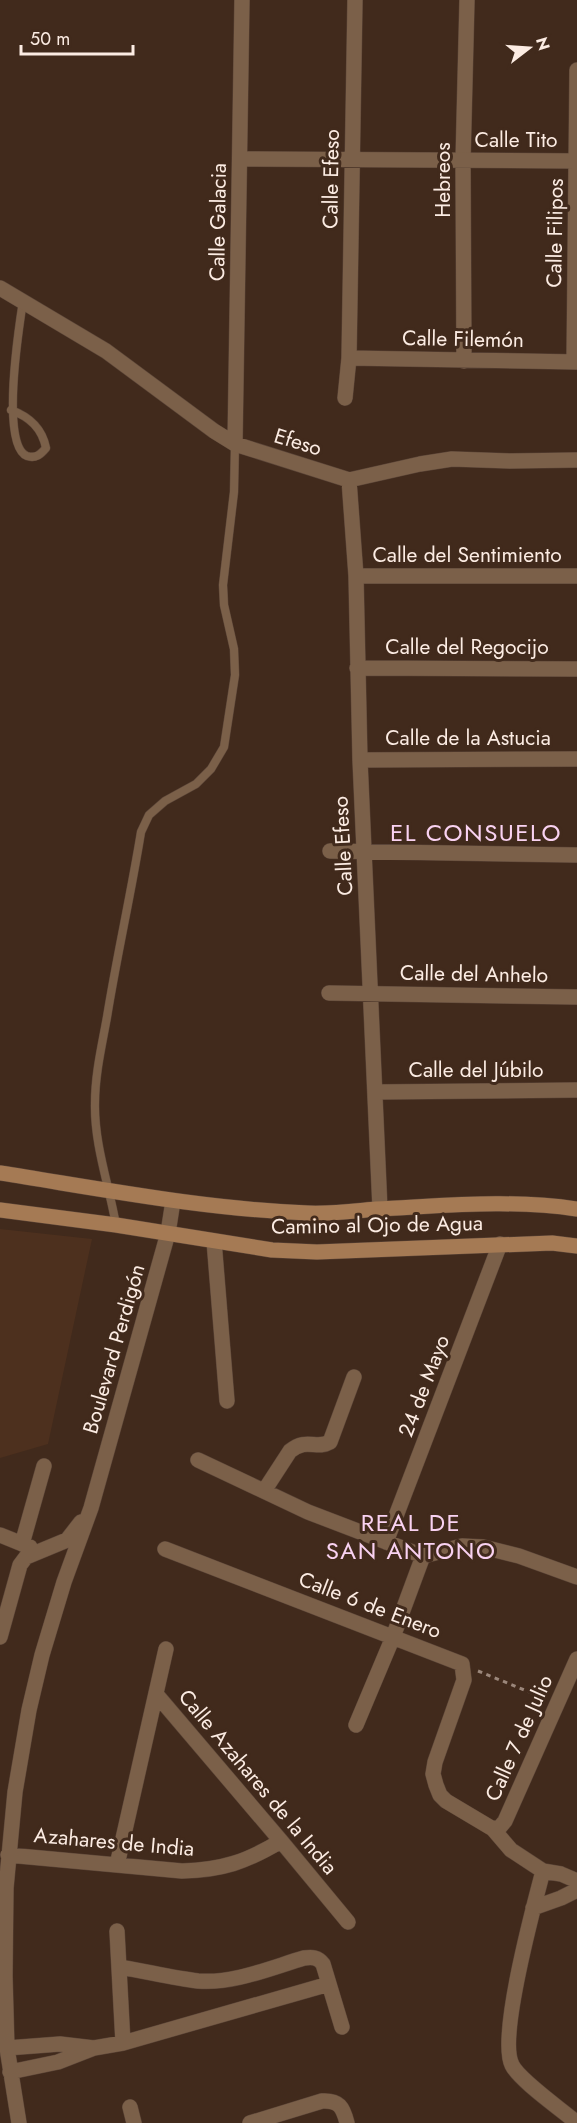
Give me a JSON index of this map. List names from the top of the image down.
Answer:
{
  "streets": {
    "street": [
      "Calle Tito",
      "Calle Efeso",
      "Hebreos",
      "Calle Galacia",
      "Calle Filipos",
      "Calle Filemón",
      "Efeso",
      "Calle del Sentimiento",
      "Calle del Regocijo",
      "Calle de la Astucia",
      "Calle del Anhelo",
      "Calle del Júbilo",
      "Camino al Ojo de Agua",
      "Boulevard Perdigón",
      "24 de Mayo",
      "Calle 6 de Enero",
      "Calle 7 de Julio",
      "Calle Azahares de la India",
      "Azahares de India"
    ]
  },
  "crossings": [
    ["Calle Tito", "Calle Efeso"],
    ["Calle Tito", "Hebreos"],
    ["Calle Tito", "Calle Galacia"],
    ["Calle Tito", "Calle Filipos"],
    ["Calle Efeso", "Calle Filemón"],
    ["Calle Efeso", "Efeso"],
    ["Calle Efeso", "Calle del Sentimiento"],
    ["Calle Efeso", "Calle del Regocijo"],
    ["Calle Efeso", "Calle de la Astucia"],
    ["Calle Efeso", "Calle del Anhelo"],
    ["Calle Efeso", "Calle del Júbilo"],
    ["Calle Efeso", "Camino al Ojo de Agua"],
    ["Hebreos", "Calle Filemón"],
    ["Calle Galacia", "Efeso"],
    ["Calle Filipos", "Calle Filemón"],
    ["Camino al Ojo de Agua", "Boulevard Perdigón"],
    ["Camino al Ojo de Agua", "24 de Mayo"],
    ["Boulevard Perdigón", "Azahares de India"],
    ["Calle Azahares de la India", "Azahares de India"]
  ],
  "districts": ["EL CONSUELO", "REAL DE SAN ANTONO"],
  "scale_bar": "50 m",
  "north": "right"
}
